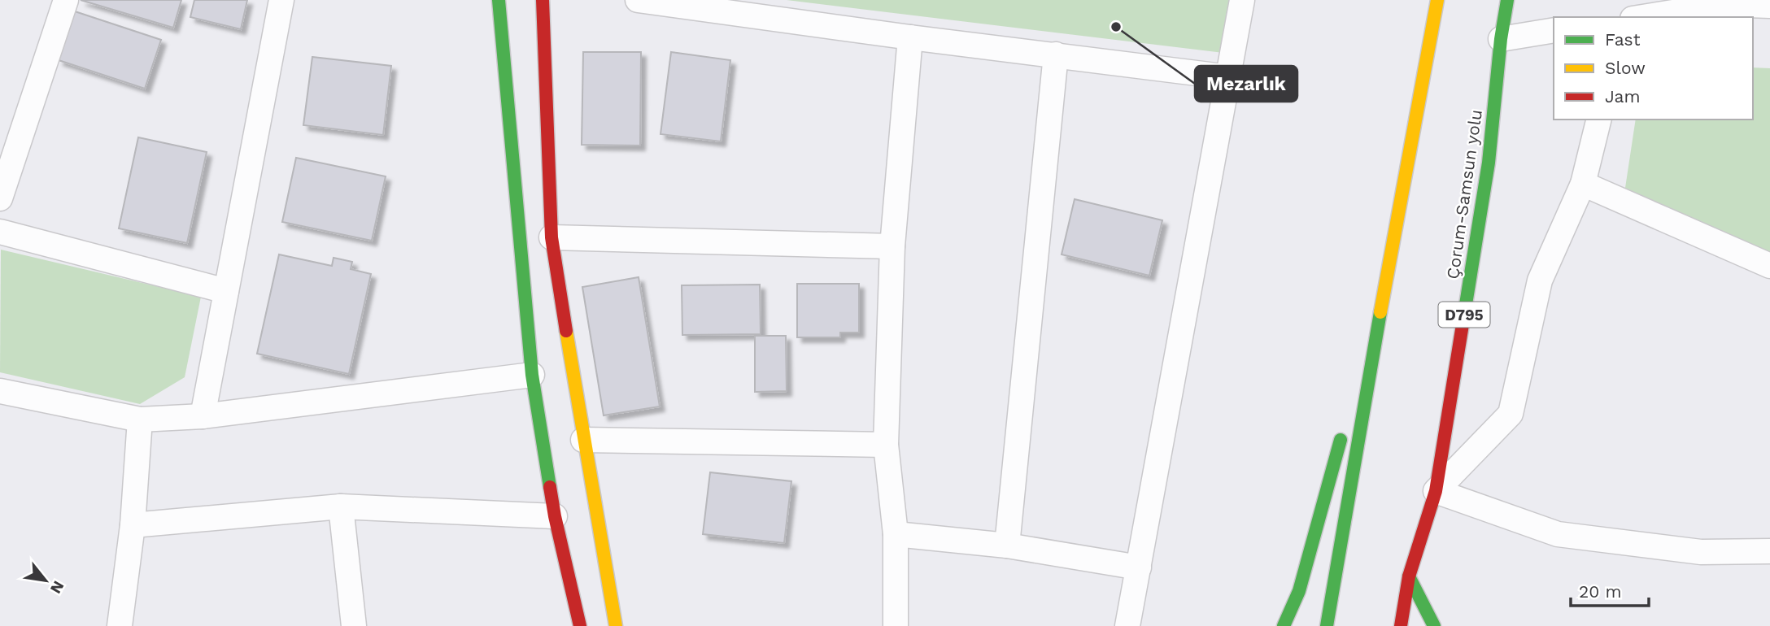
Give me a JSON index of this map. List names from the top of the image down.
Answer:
{
  "streets": {
    "main road": ["Çorum-Samsun yolu", "D795"]
  },
  "places": ["Mezarlık"],
  "legend": ["Fast", "Slow", "Jam"],
  "scale_bar": "20 m",
  "north": "bottom right"
}
